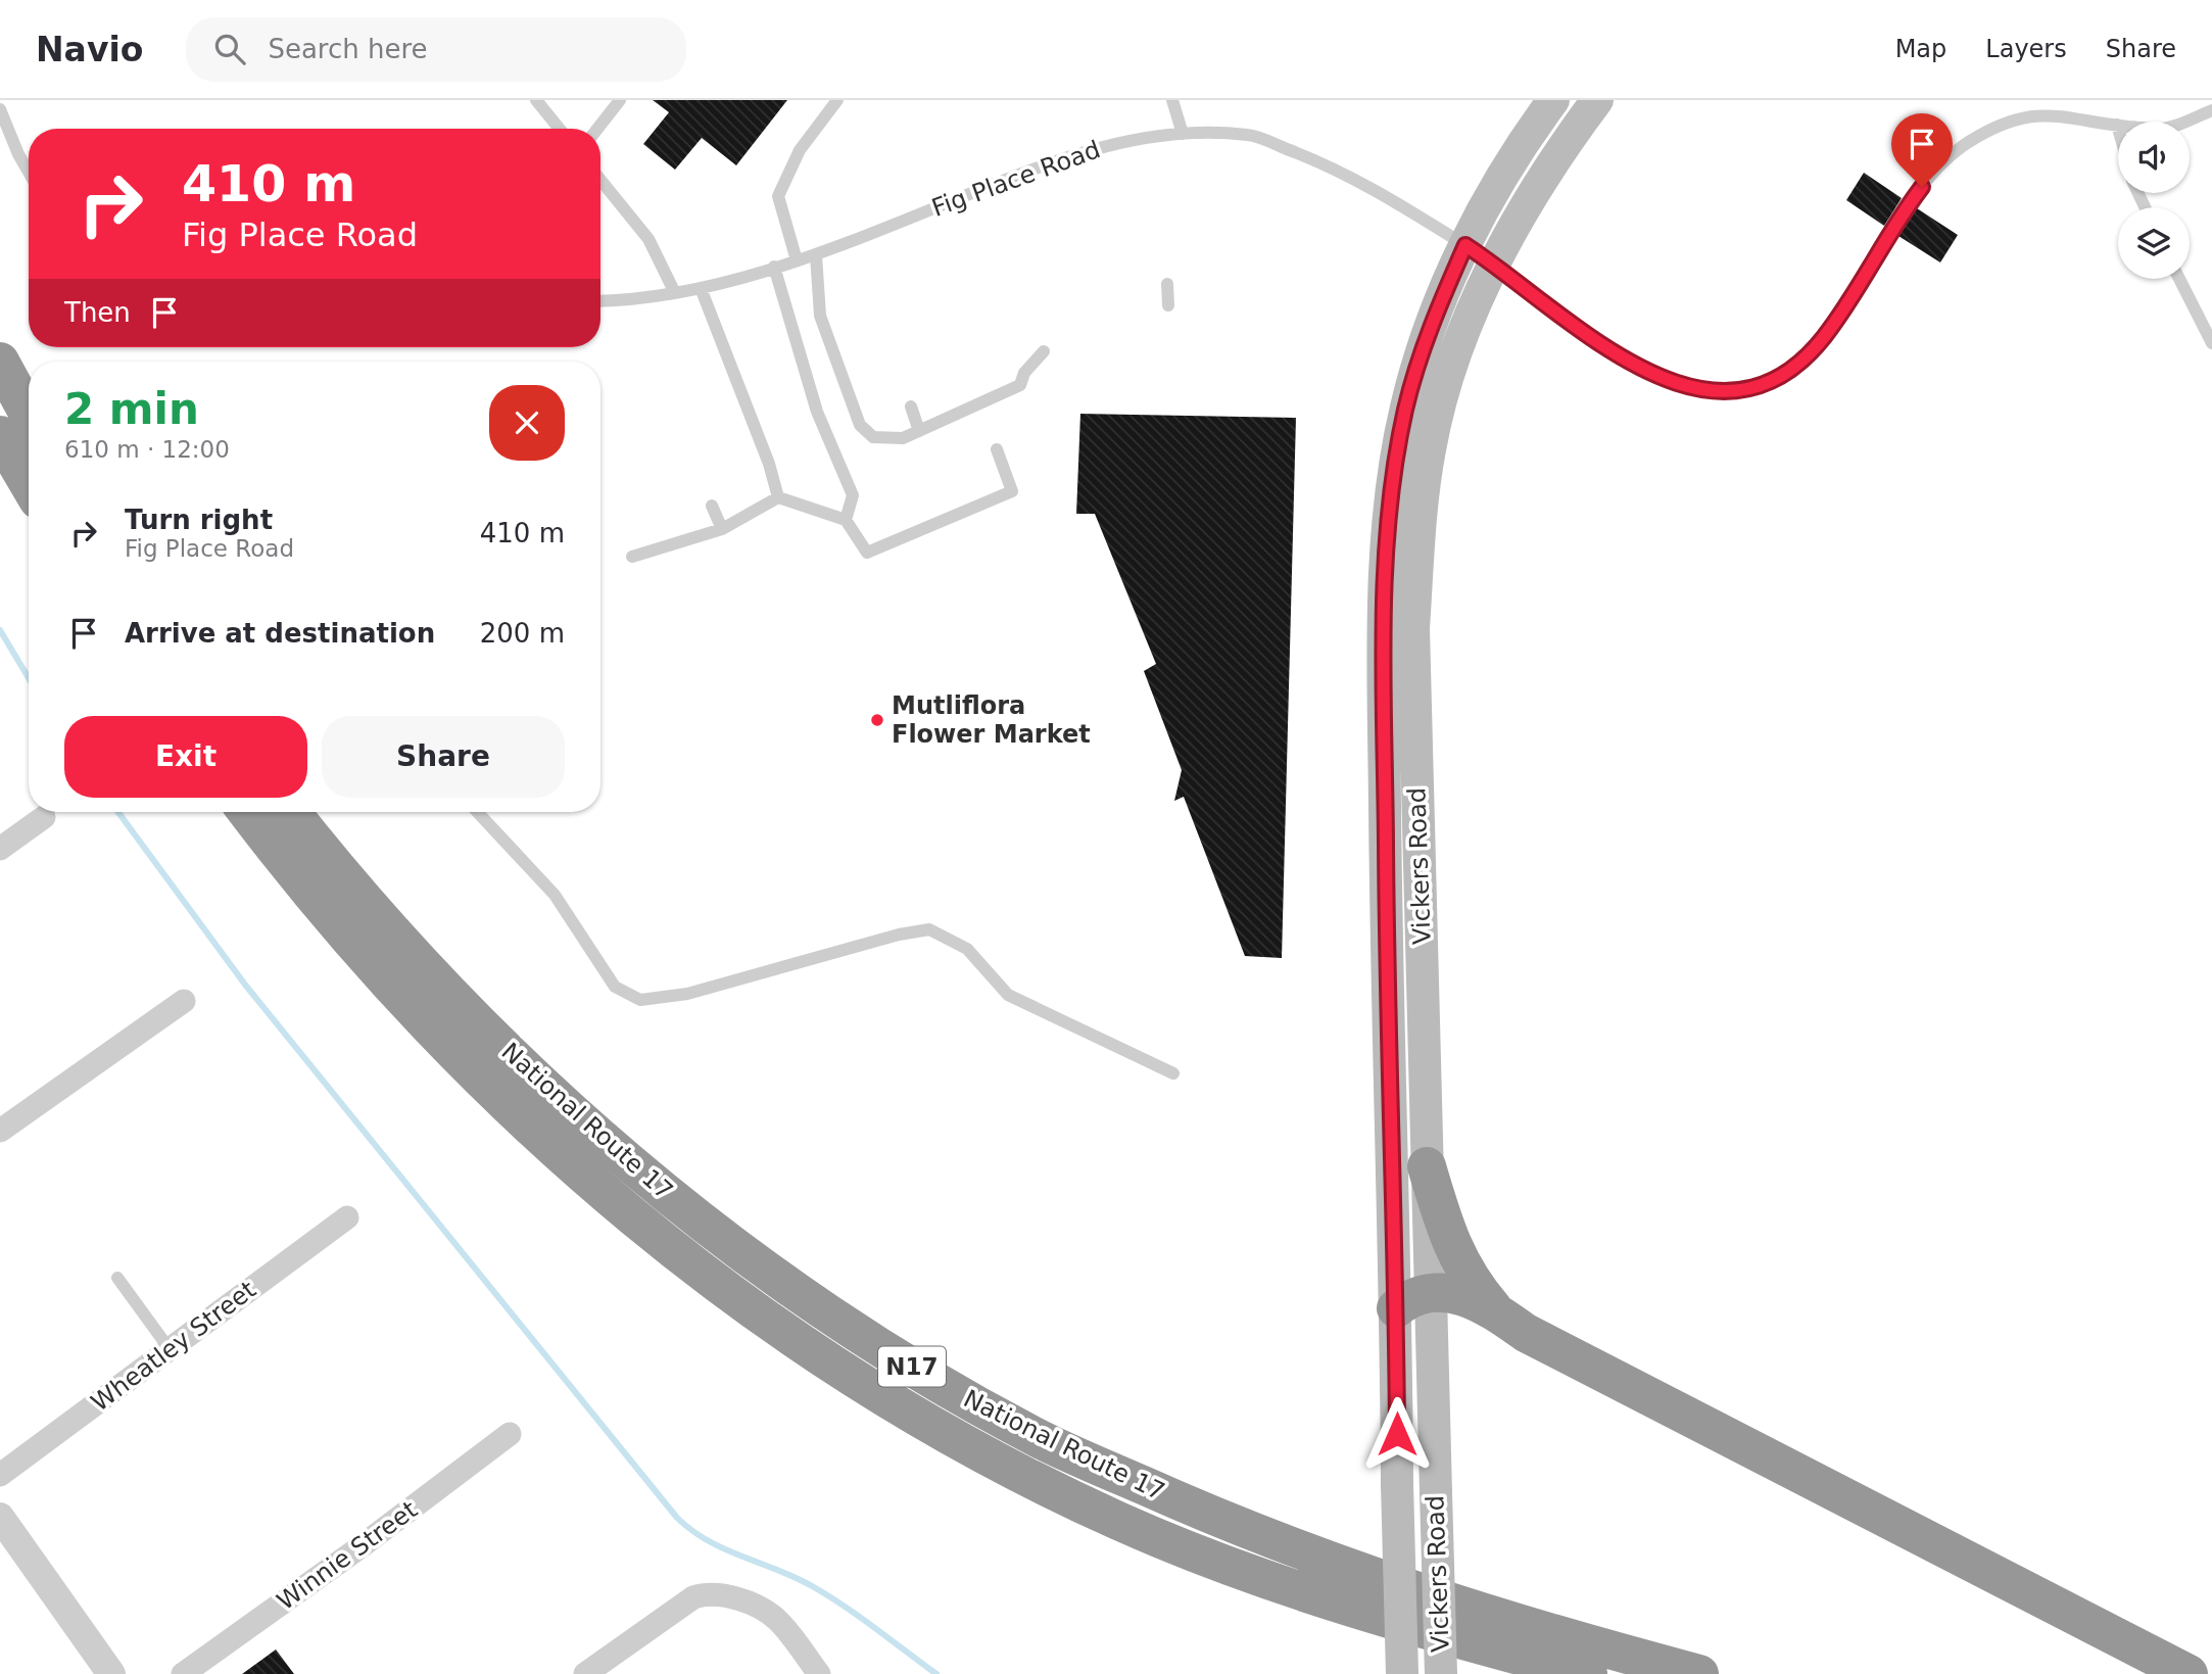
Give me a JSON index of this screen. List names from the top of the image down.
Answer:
{
  "streets": {
    "highway": ["National Route 17", "N17"],
    "main road": ["Vickers Road"],
    "street": ["Wheatley Street", "Winnie Street"],
    "lane": ["Fig Place Road"]
  },
  "crossings": [
    ["Fig Place Road", "Vickers Road"]
  ],
  "places": ["Mutliflora Flower Market"],
  "page": {
    "header": "Navio",
    "search": "Search here",
    "nav": ["Map", "Layers", "Share"],
    "turn": ["410 m", "Fig Place Road"],
    "then": "Then",
    "heading": ["2 min", "610 m · 12:00"],
    "list": [
      {
        "name": "Turn right",
        "note": "Fig Place Road",
        "value": "410 m"
      },
      {
        "name": "Arrive at destination",
        "value": "200 m"
      }
    ],
    "buttons": ["Exit", "Share"]
  }
}
